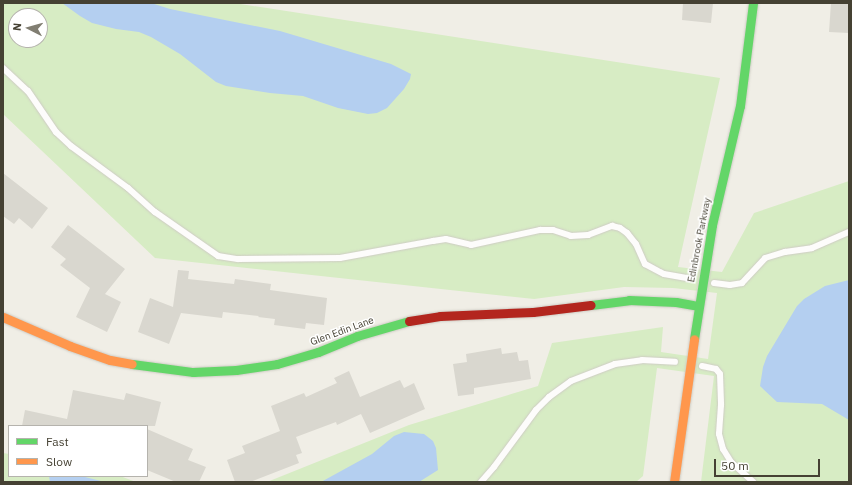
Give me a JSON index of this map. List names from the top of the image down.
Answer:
{
  "streets": {
    "street": ["Edinbrook Parkway", "Glen Edin Lane"]
  },
  "crossings": [
    ["Edinbrook Parkway", "Glen Edin Lane"]
  ],
  "legend": ["Fast", "Slow"],
  "scale_bar": "50 m",
  "north": "left"
}
